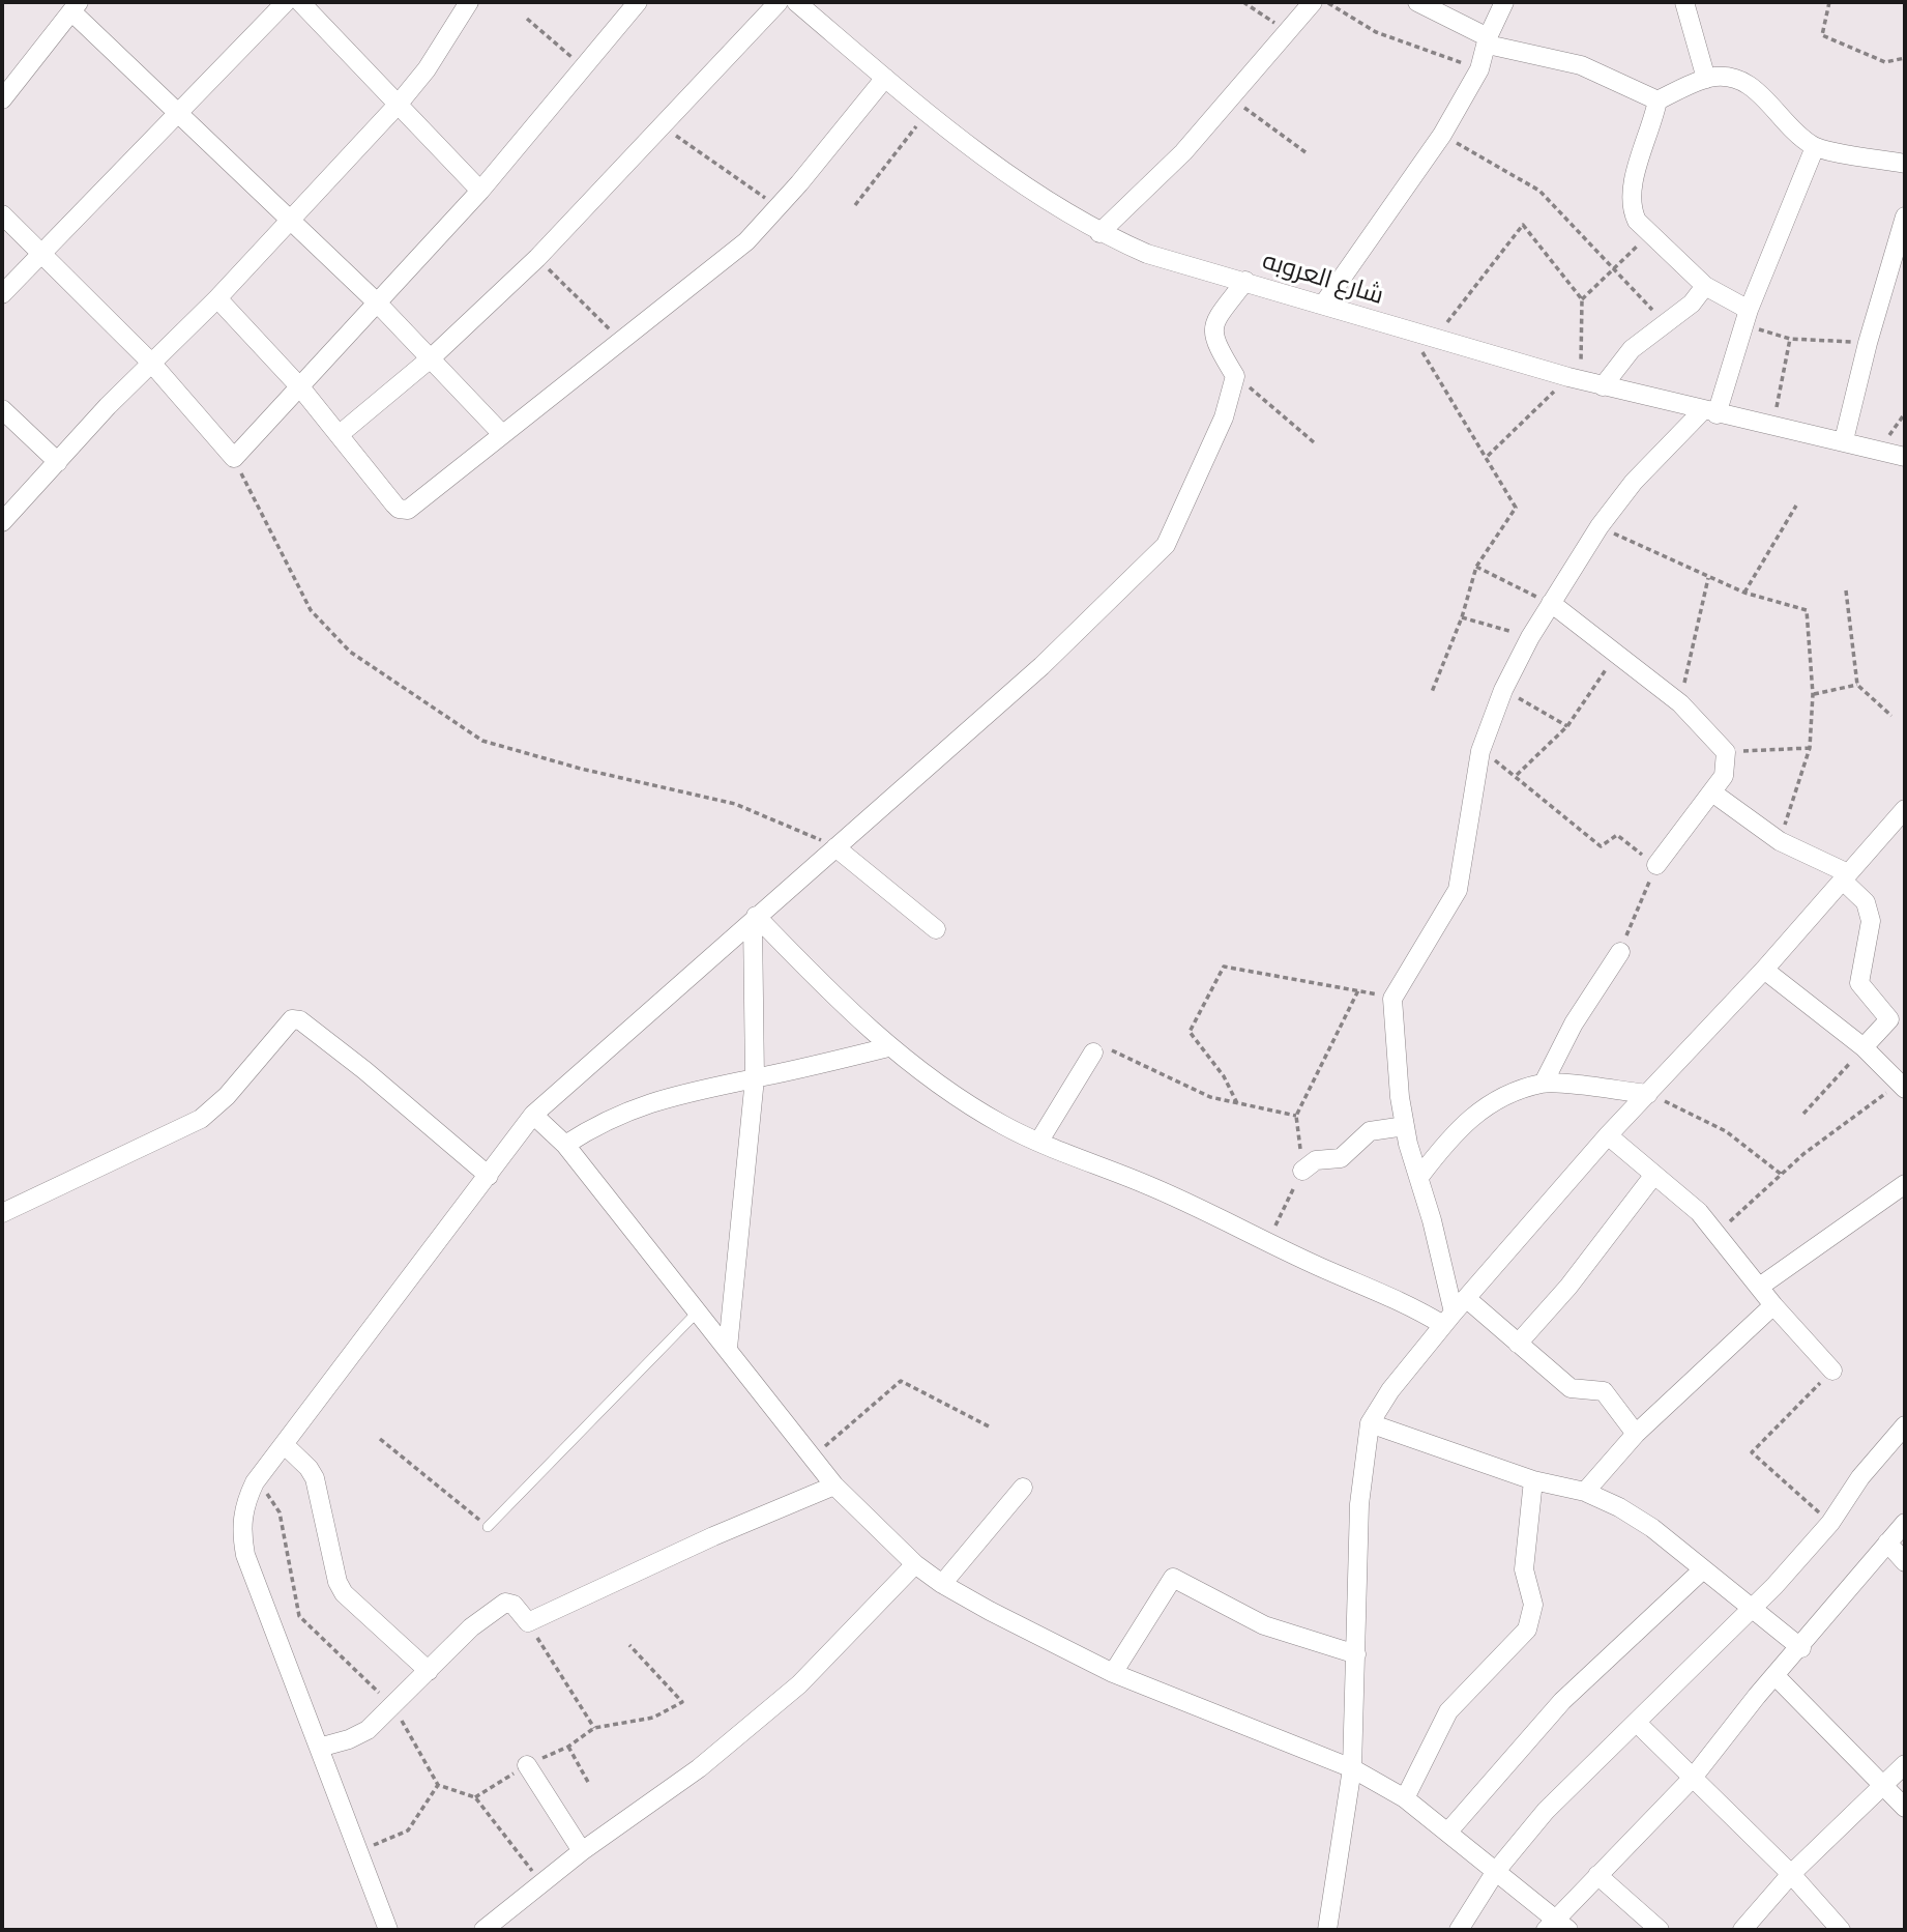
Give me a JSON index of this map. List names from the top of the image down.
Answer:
{
  "streets": {
    "street": ["شارع العروبه"]
  }
}
